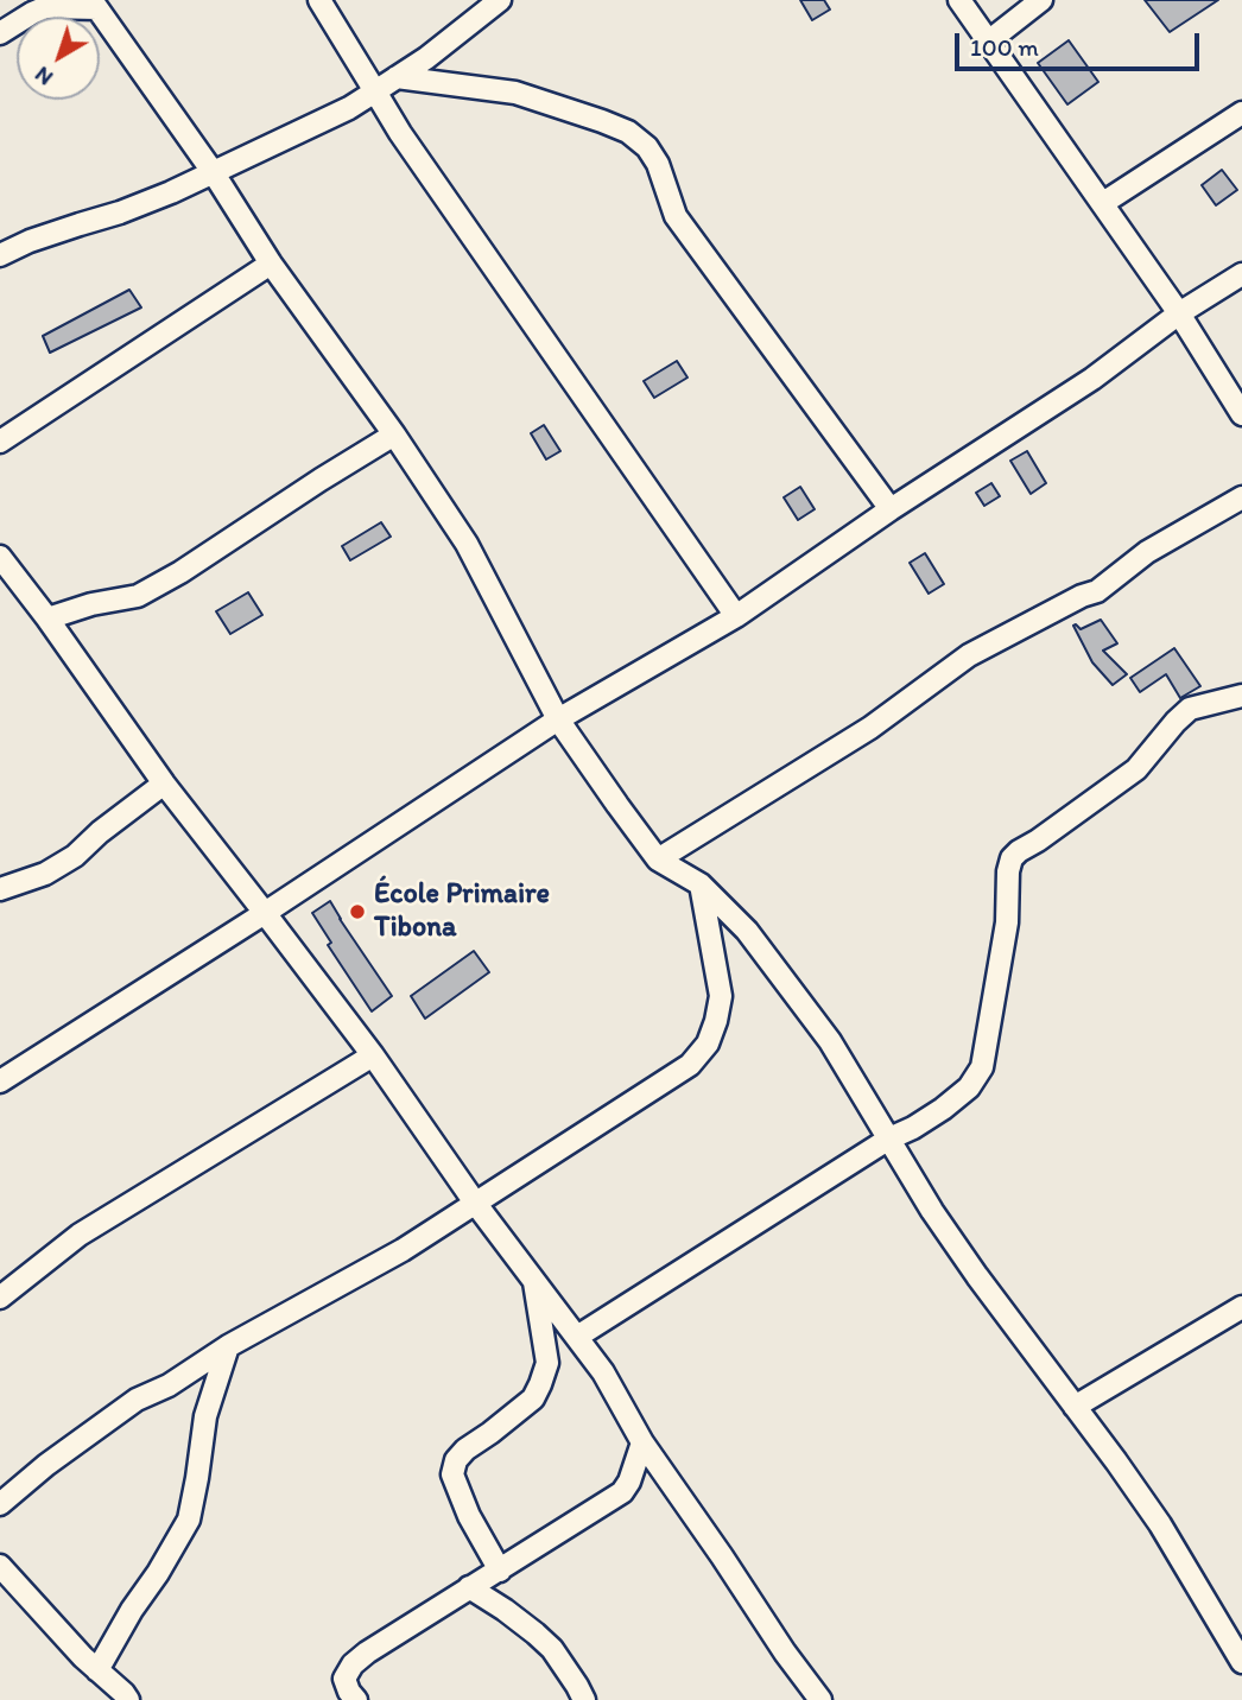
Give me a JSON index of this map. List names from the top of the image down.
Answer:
{
  "places": ["École Primaire Tibona"],
  "scale_bar": "100 m",
  "north": "bottom left"
}
